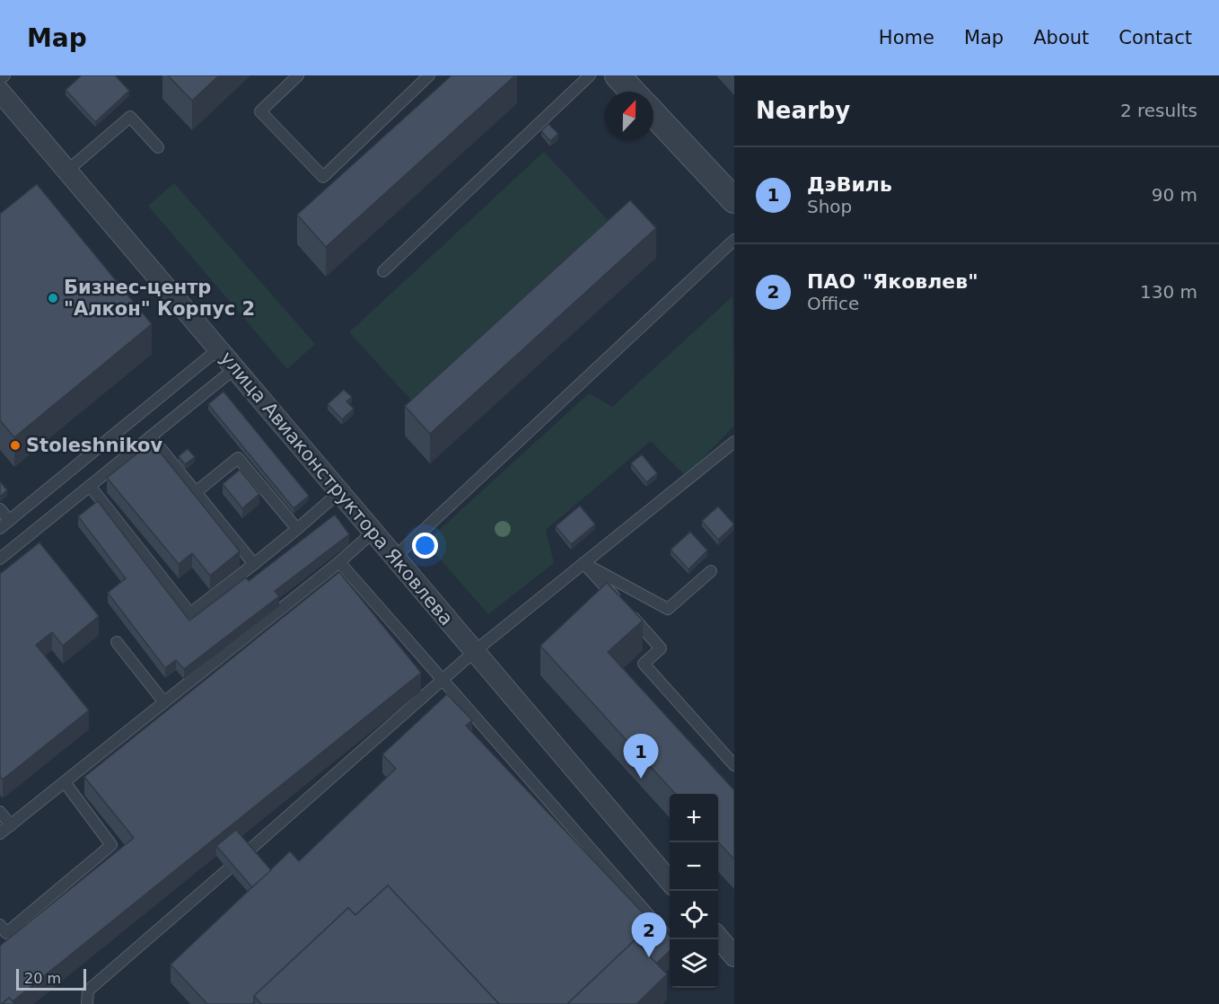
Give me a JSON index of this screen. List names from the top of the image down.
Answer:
{
  "streets": {
    "street": ["улица Авиаконструктора Яковлева"]
  },
  "places": ["Бизнес-центр \"Алкон\" Корпус 2", "Stoleshnikov"],
  "scale_bar": "20 m",
  "north": "top",
  "page": {
    "header": "Map",
    "nav": [
      "Home",
      "Map",
      "About",
      "Contact"
    ],
    "heading": ["Nearby", "2 results"],
    "list": [
      {
        "mark": "1",
        "name": "ДэВиль",
        "note": "Shop",
        "value": "90 m"
      },
      {
        "mark": "2",
        "name": "ПАО \"Яковлев\"",
        "note": "Office",
        "value": "130 m"
      }
    ],
    "pins": ["1", "2"],
    "map_buttons": ["+", "−"],
    "scale": "20 m"
  }
}
